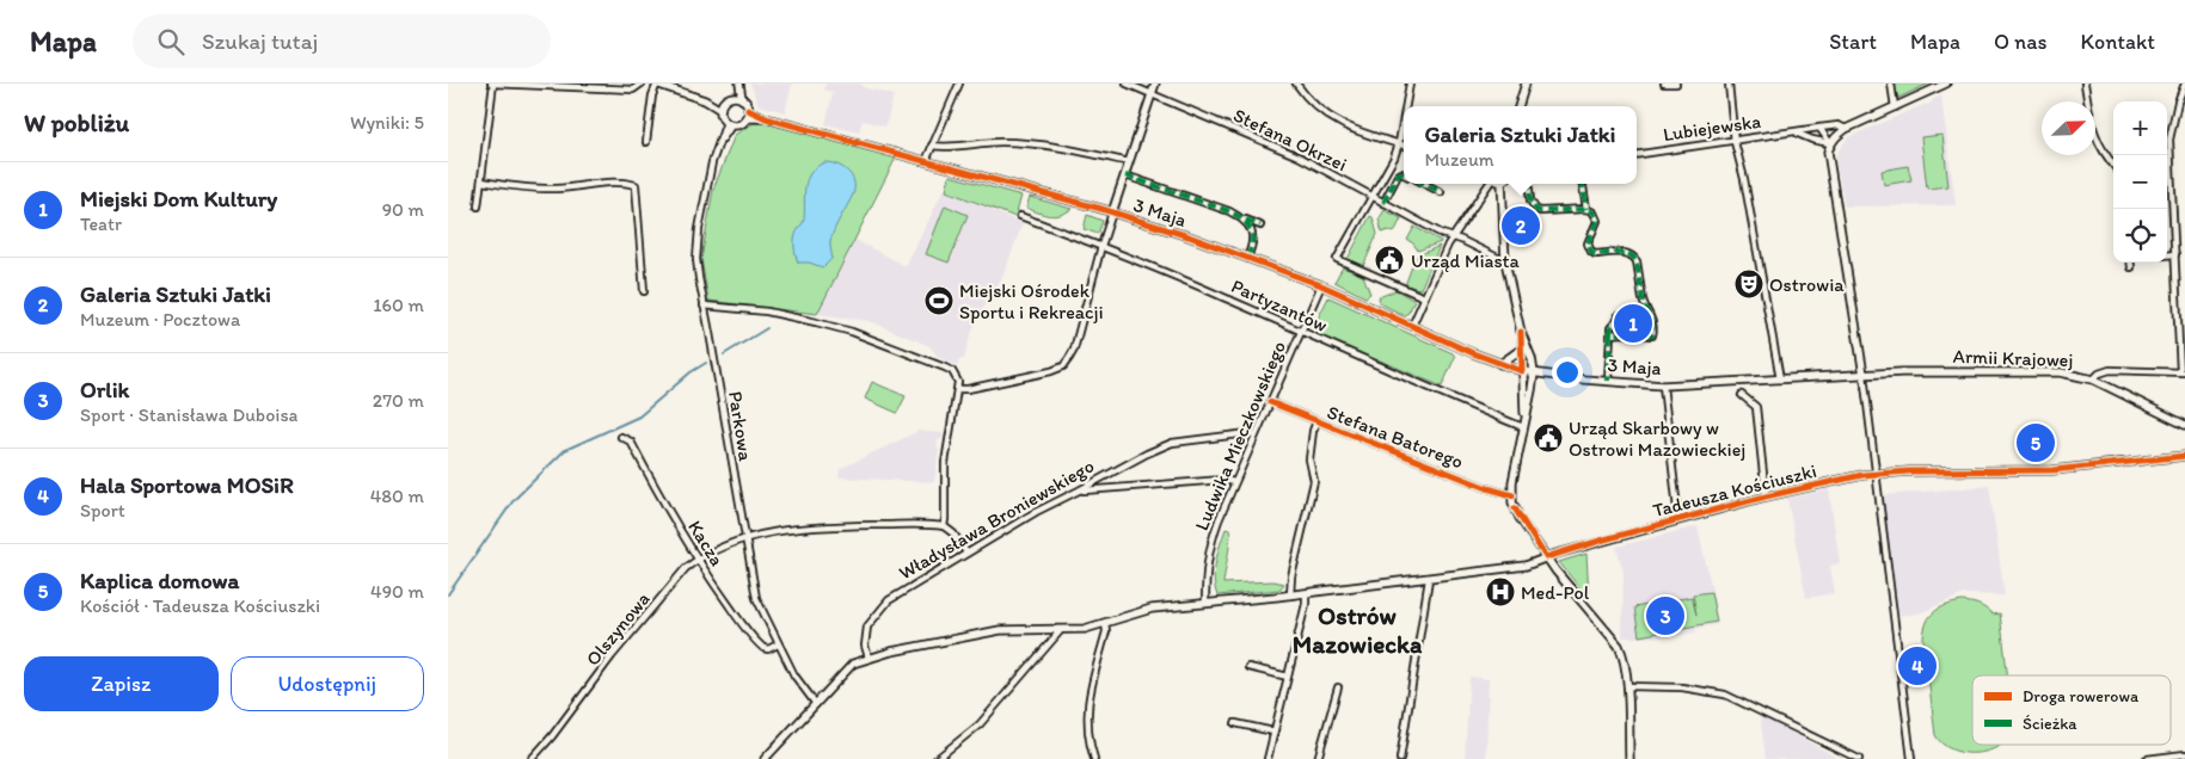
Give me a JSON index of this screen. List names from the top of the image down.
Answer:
{
  "streets": {
    "street": [
      "Lubiejewska",
      "Stefana Okrzei",
      "3 Maja",
      "Partyzantów",
      "Armii Krajowej",
      "Parkowa",
      "Ludwika Mieczkowskiego",
      "Stefana Batorego",
      "Tadeusza Kościuszki",
      "Władysława Broniewskiego",
      "Kacza",
      "Olszynowa"
    ]
  },
  "crossings": [
    ["3 Maja", "Armii Krajowej"],
    ["3 Maja", "Parkowa"],
    ["3 Maja", "Ludwika Mieczkowskiego"],
    ["Partyzantów", "Ludwika Mieczkowskiego"],
    ["Parkowa", "Kacza"],
    ["Parkowa", "Olszynowa"],
    ["Ludwika Mieczkowskiego", "Stefana Batorego"],
    ["Ludwika Mieczkowskiego", "Tadeusza Kościuszki"],
    ["Ludwika Mieczkowskiego", "Władysława Broniewskiego"],
    ["Tadeusza Kościuszki", "Władysława Broniewskiego"],
    ["Kacza", "Olszynowa"]
  ],
  "districts": ["Ostrów Mazowiecka"],
  "places": {
    "public building": ["Urząd Miasta", "Urząd Skarbowy w Ostrowi Mazowieckiej"],
    "theatre": ["Ostrowia"],
    "sports": ["Miejski Ośrodek Sportu i Rekreacji"],
    "hospital": ["Med-Pol"]
  },
  "legend": ["Droga rowerowa", "Ścieżka"],
  "north": "top right",
  "page": {
    "header": "Mapa",
    "search": "Szukaj tutaj",
    "nav": [
      "Start",
      "Mapa",
      "O nas",
      "Kontakt"
    ],
    "heading": ["W pobliżu", "Wyniki: 5"],
    "map_buttons": ["+", "−"],
    "popup": ["Galeria Sztuki Jatki", "Muzeum"],
    "list": [
      {
        "mark": "1",
        "name": "Miejski Dom Kultury",
        "note": "Teatr",
        "value": "90 m"
      },
      {
        "mark": "2",
        "name": "Galeria Sztuki Jatki",
        "note": "Muzeum · Pocztowa",
        "value": "160 m"
      },
      {
        "mark": "3",
        "name": "Orlik",
        "note": "Sport · Stanisława Duboisa",
        "value": "270 m"
      },
      {
        "mark": "4",
        "name": "Hala Sportowa MOSiR",
        "note": "Sport",
        "value": "480 m"
      },
      {
        "mark": "5",
        "name": "Kaplica domowa",
        "note": "Kościół · Tadeusza Kościuszki",
        "value": "490 m"
      }
    ],
    "pins": [
      "2",
      "1",
      "5",
      "3",
      "4"
    ],
    "buttons": ["Zapisz", "Udostępnij"]
  }
}
